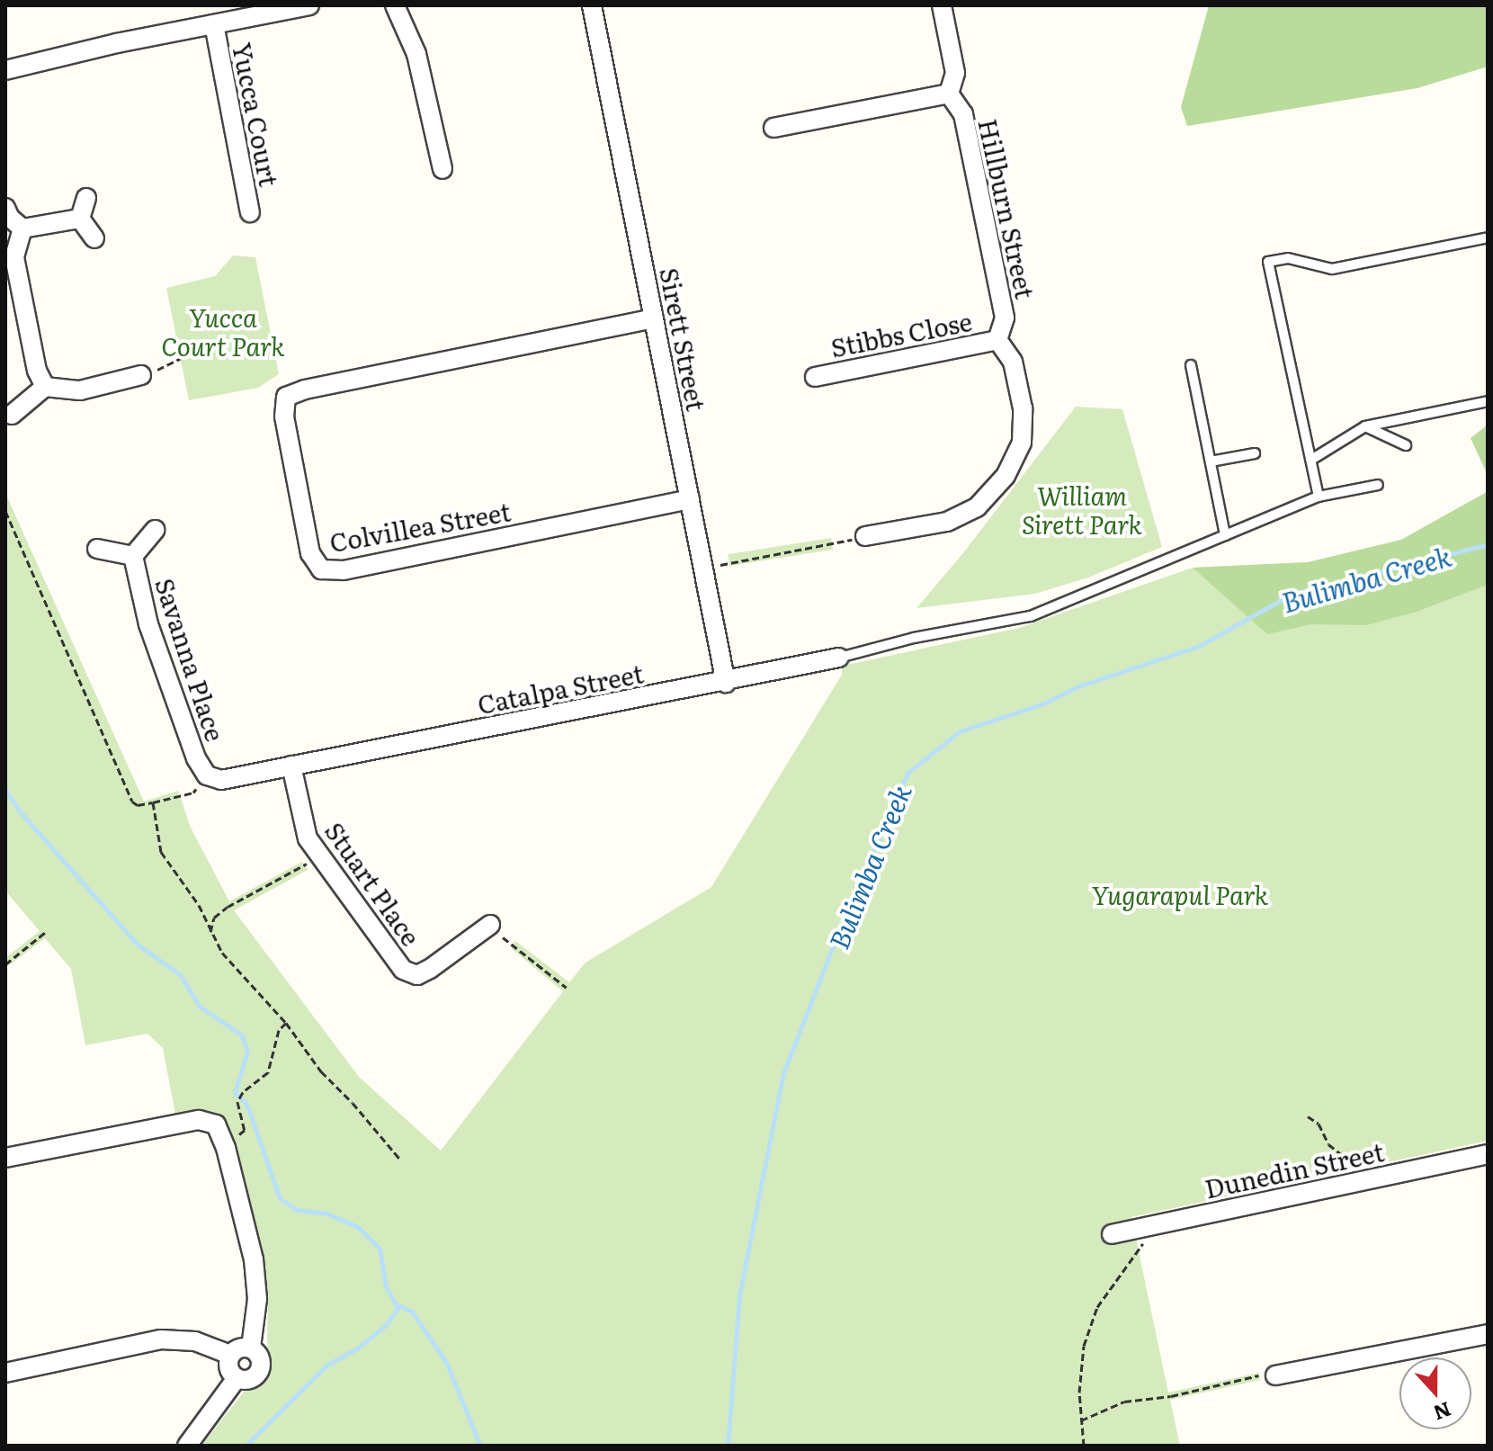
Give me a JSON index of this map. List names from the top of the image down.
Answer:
{
  "streets": {
    "street": [
      "Yucca Court",
      "Hillburn Street",
      "Stibbs Close",
      "Sirett Street",
      "Colvillea Street",
      "Savanna Place",
      "Catalpa Street",
      "Stuart Place",
      "Dunedin Street"
    ]
  },
  "crossings": [
    ["Hillburn Street", "Stibbs Close"],
    ["Sirett Street", "Colvillea Street"],
    ["Sirett Street", "Catalpa Street"],
    ["Savanna Place", "Catalpa Street"],
    ["Savanna Place", "Stuart Place"],
    ["Catalpa Street", "Stuart Place"]
  ],
  "water": ["Bulimba Creek"],
  "parks": ["Yucca Court Park", "William Sirett Park", "Yugarapul Park"],
  "north": "bottom"
}
